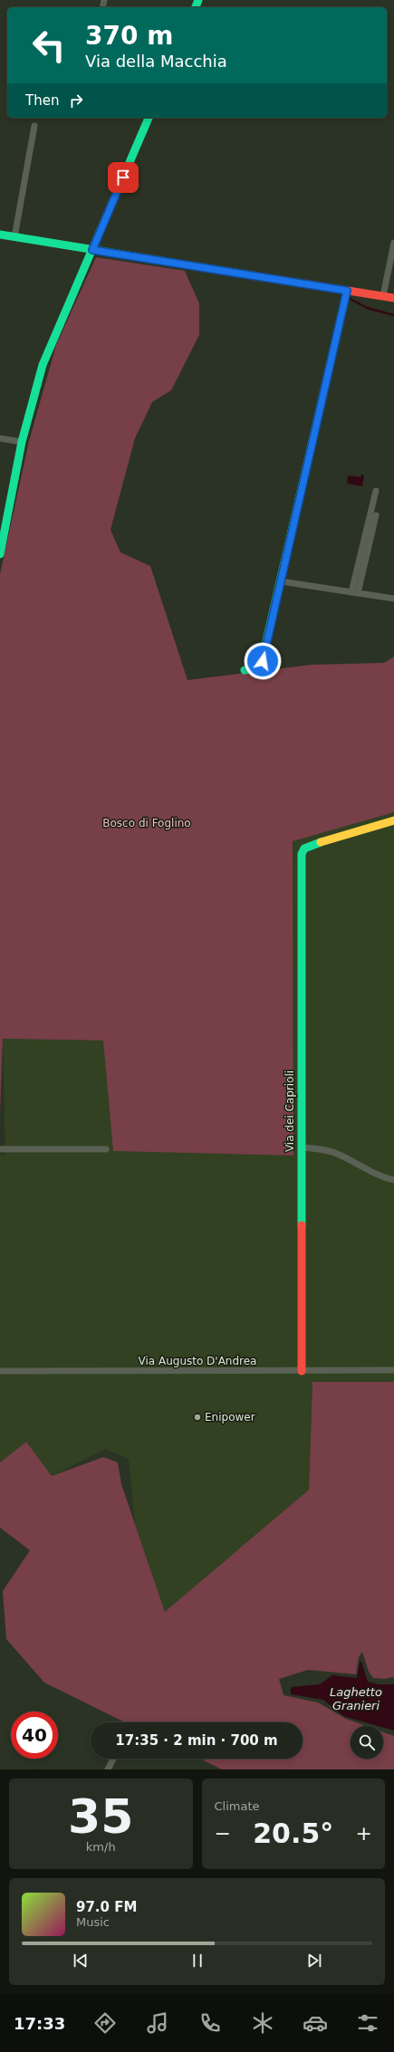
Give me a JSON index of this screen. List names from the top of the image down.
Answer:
{
  "streets": {
    "street": ["Via dei Caprioli", "Via Augusto D'Andrea"]
  },
  "crossings": [
    ["Via dei Caprioli", "Via Augusto D'Andrea"]
  ],
  "water": ["Laghetto Granieri"],
  "parks": ["Bosco di Foglino"],
  "places": ["Enipower"],
  "page": {
    "turn": ["370 m", "Via della Macchia"],
    "then": "Then",
    "limit": "40",
    "trip": "17:35 · 2 min · 700 m",
    "tile": [
      ["35", "km/h"],
      "Climate"
    ],
    "heat": ["−", "20.5°", "+"],
    "song": ["97.0 FM", "Music"],
    "tabs": "17:33"
  }
}
